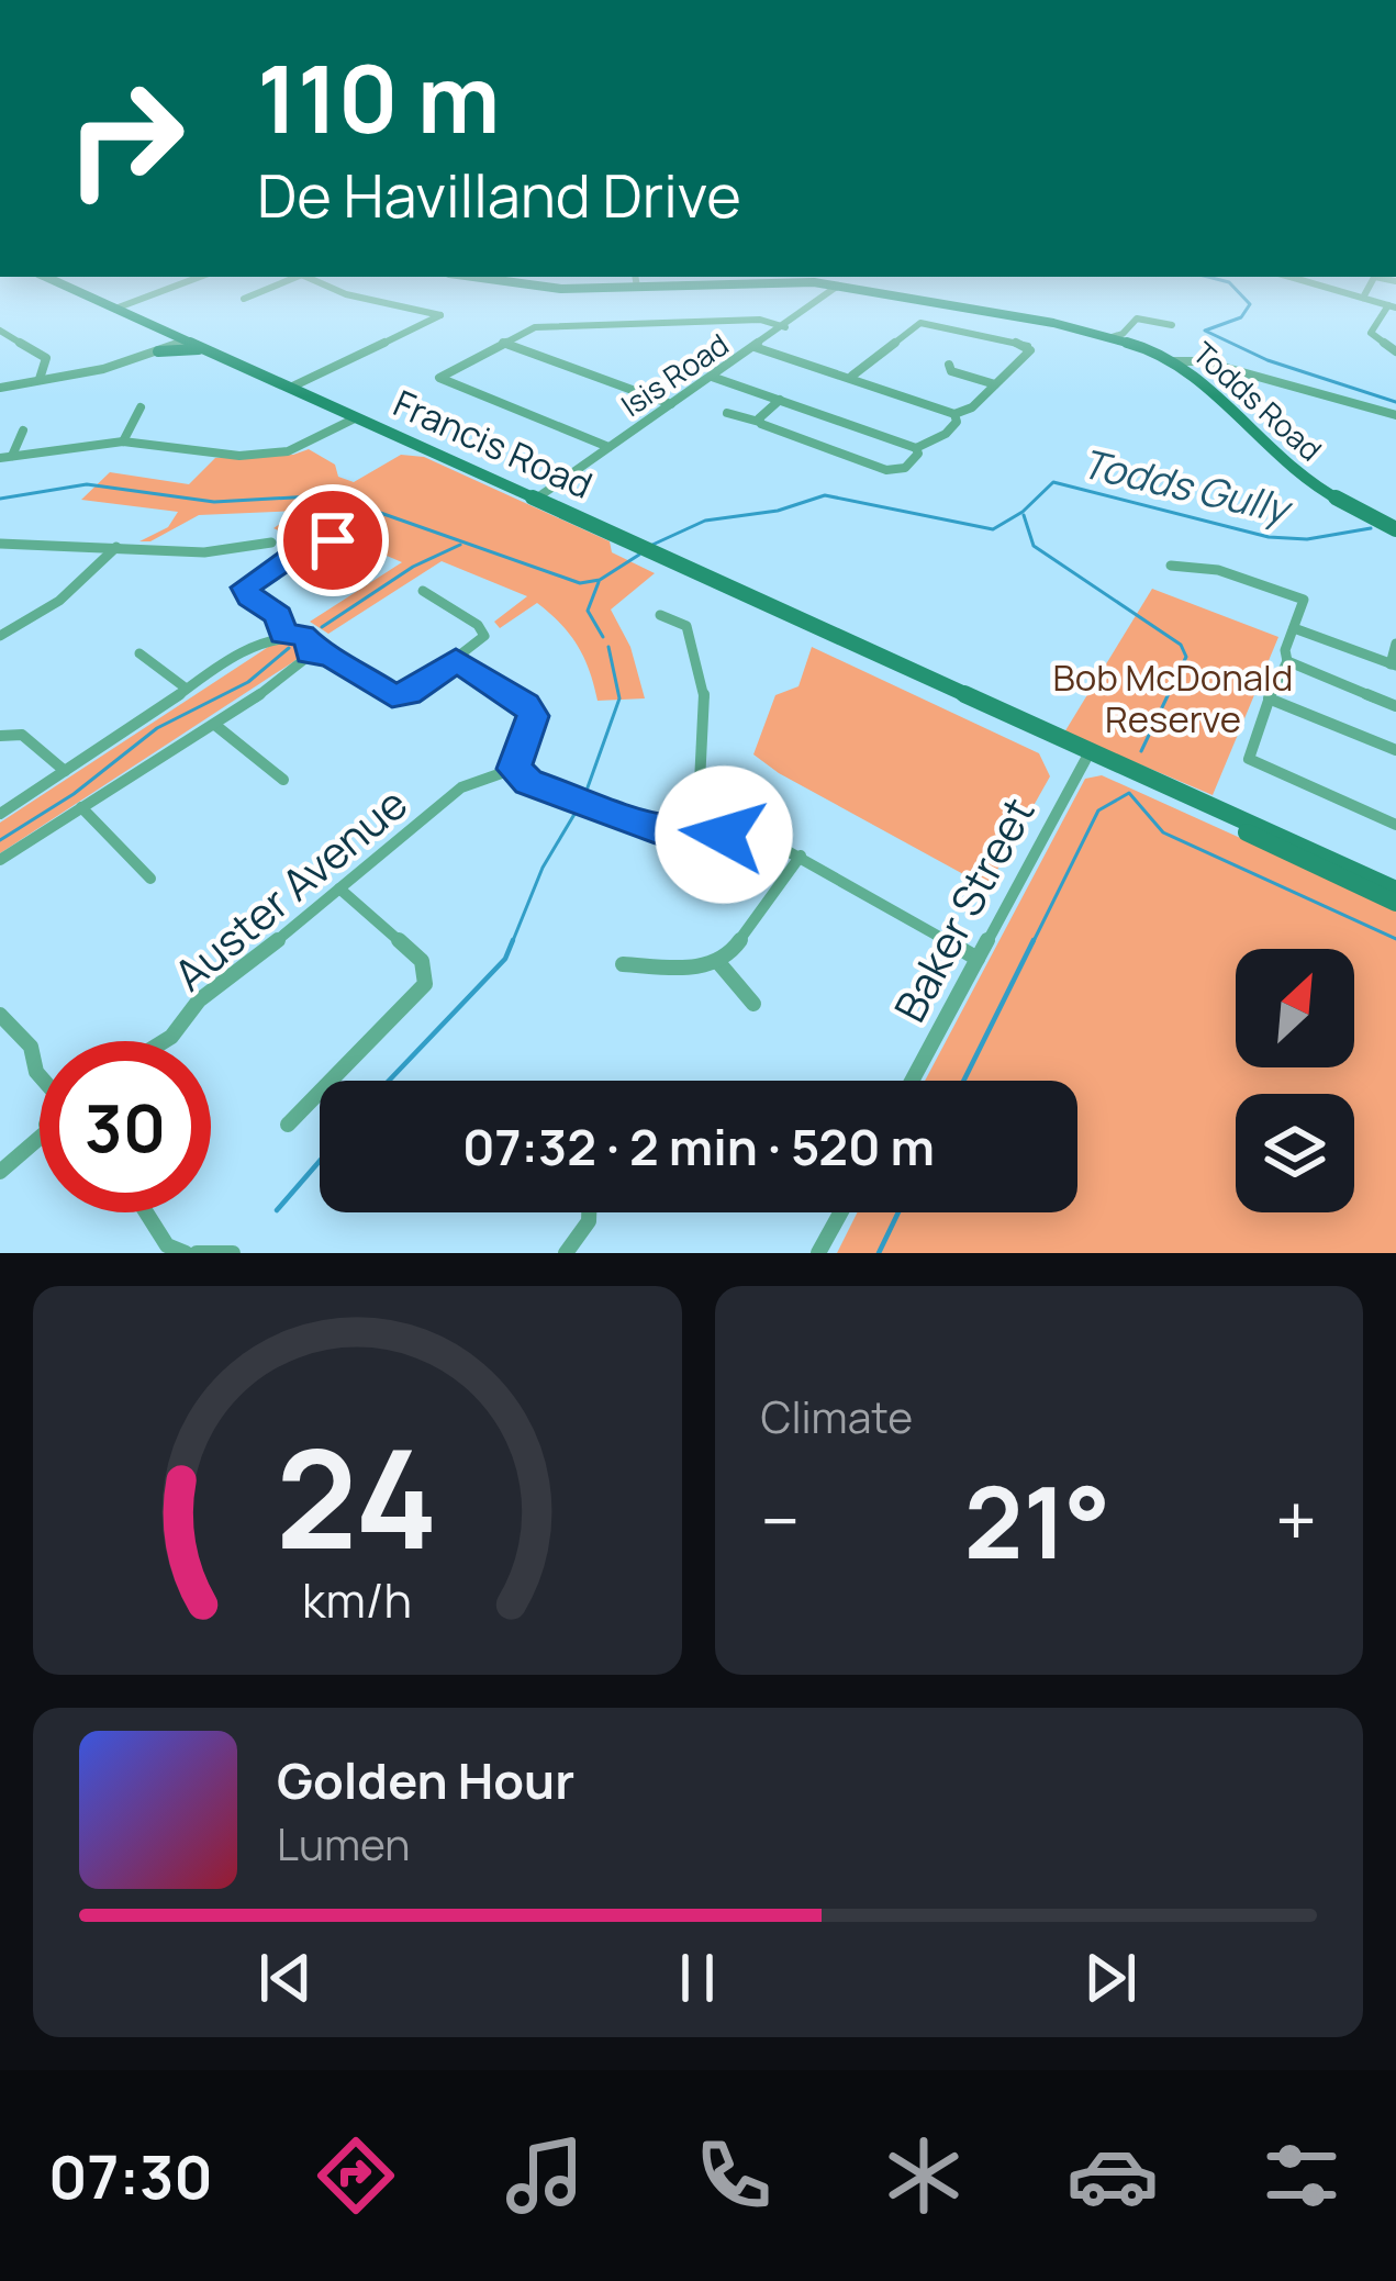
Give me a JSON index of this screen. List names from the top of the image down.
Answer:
{
  "streets": {
    "main road": ["Todds Road", "Francis Road"],
    "street": ["Isis Road", "Auster Avenue", "Baker Street"]
  },
  "crossings": [
    ["Isis Road", "Todds Road"],
    ["Isis Road", "Francis Road"],
    ["Francis Road", "Baker Street"]
  ],
  "water": ["Todds Gully"],
  "parks": ["Bob McDonald Reserve"],
  "north": "top right",
  "page": {
    "turn": ["110 m", "De Havilland Drive"],
    "limit": "30",
    "trip": "07:32 · 2 min · 520 m",
    "tile": "Climate",
    "heat": ["−", "21°", "+"],
    "song": ["Golden Hour", "Lumen"],
    "tabs": "07:30",
    "gauge": ["24", "km/h"]
  }
}
